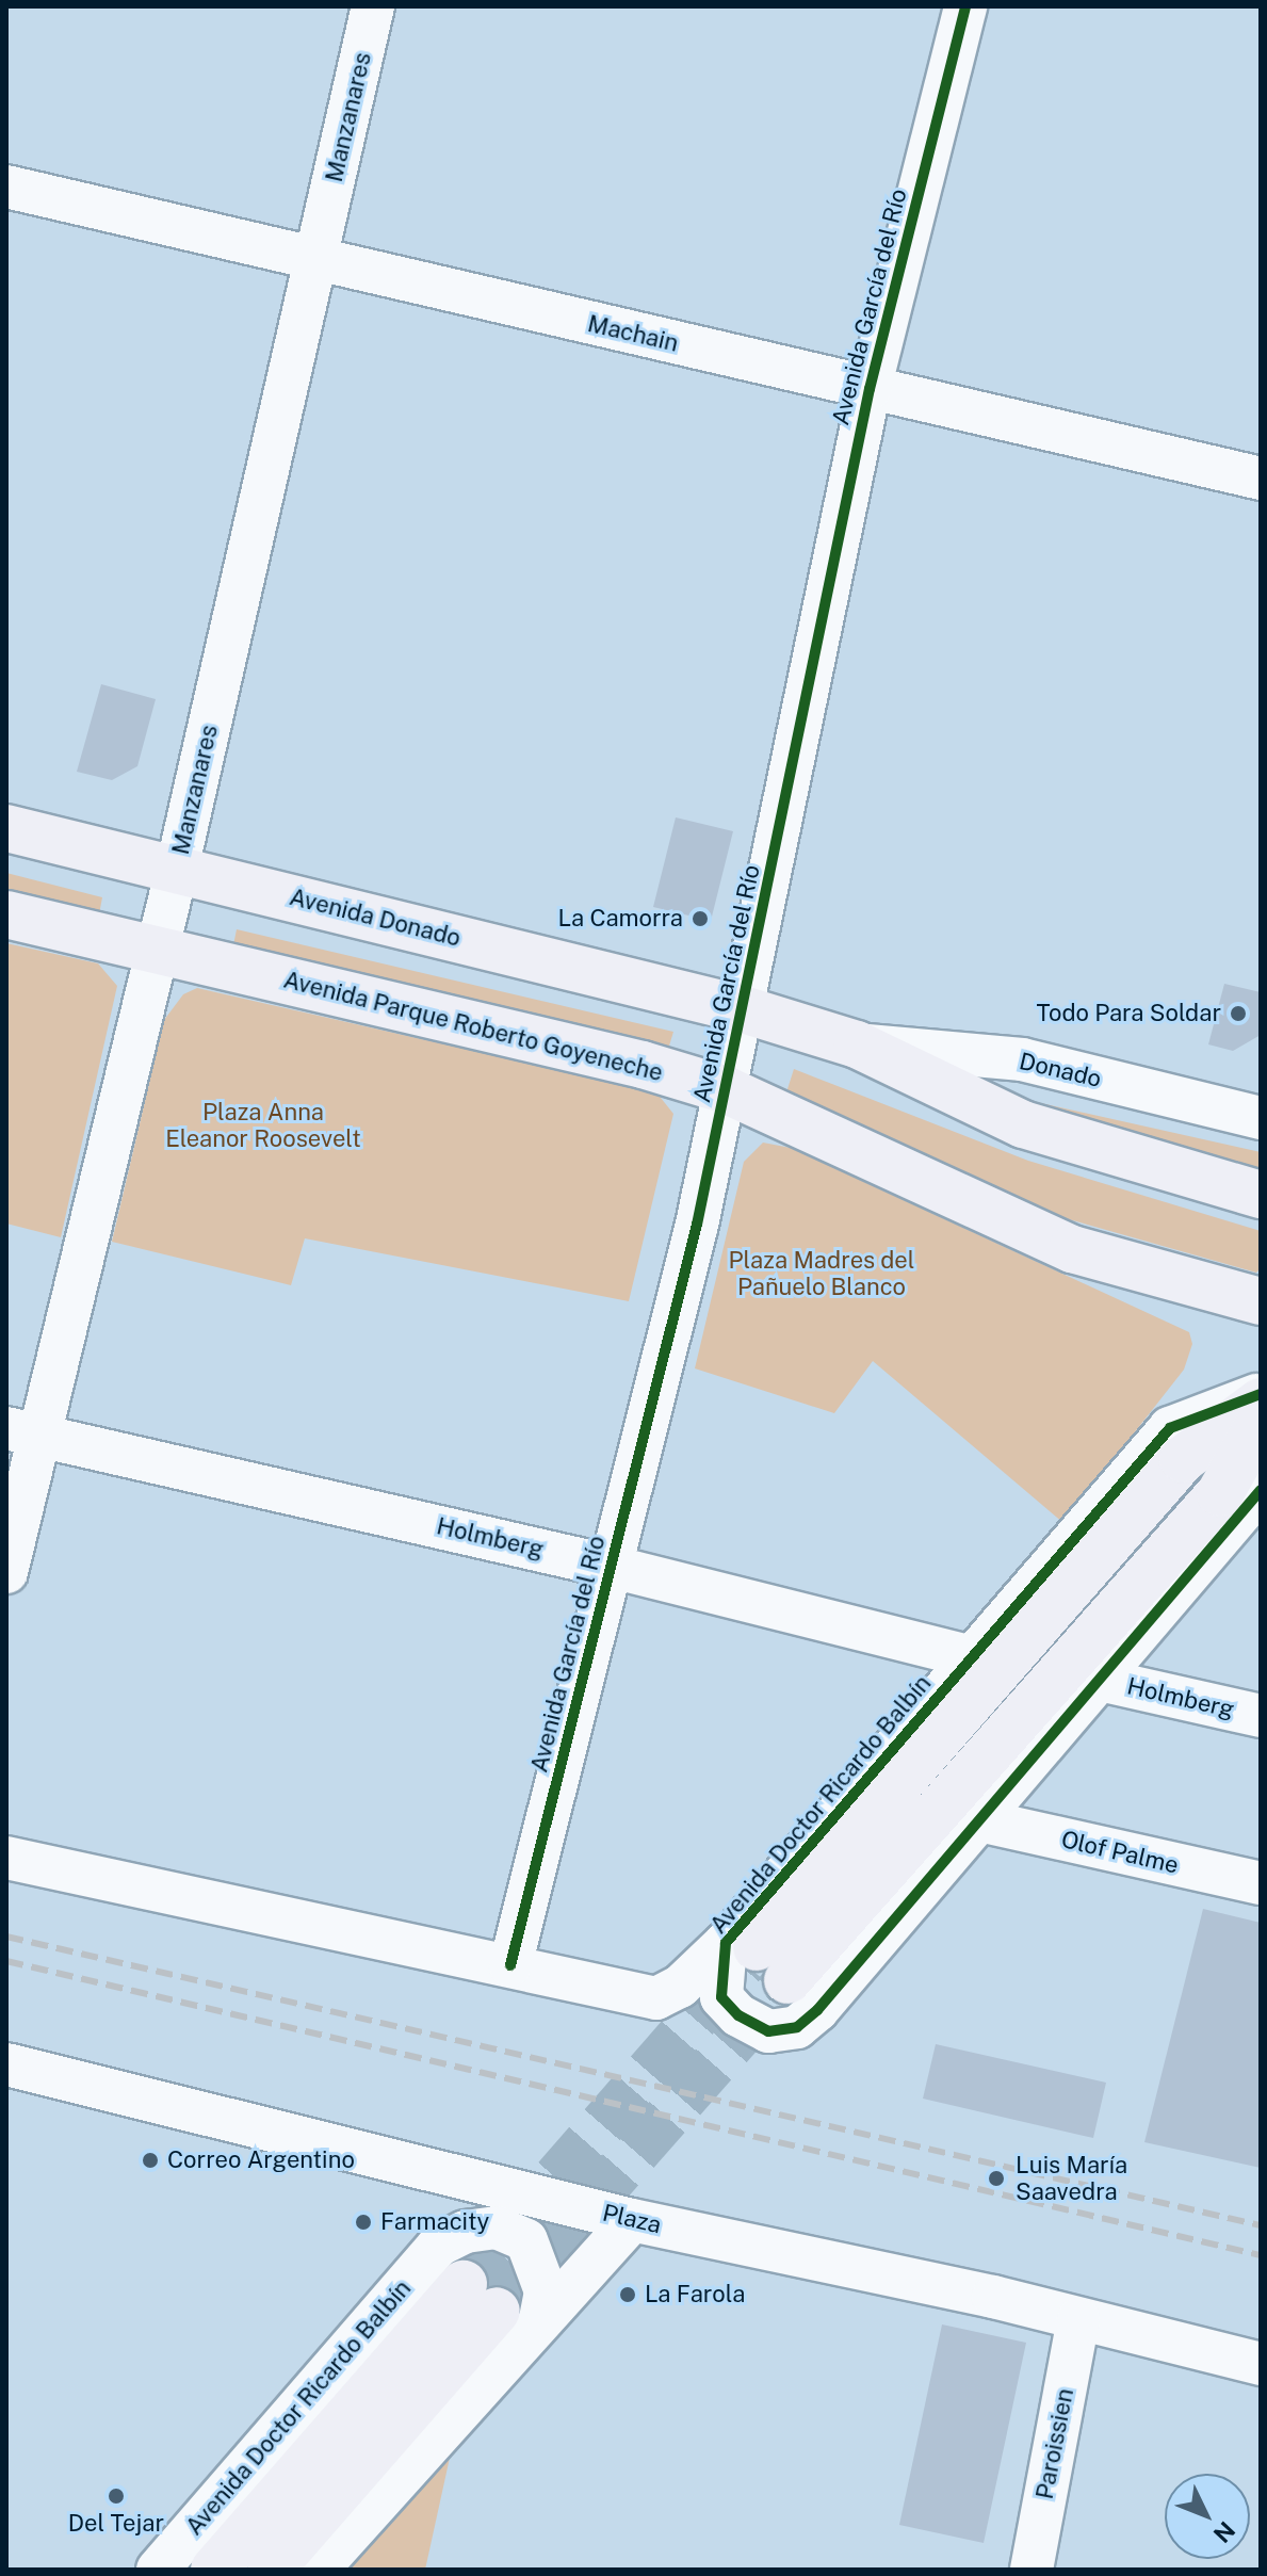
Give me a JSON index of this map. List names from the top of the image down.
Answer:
{
  "streets": {
    "main road": ["Avenida Donado", "Avenida Parque Roberto Goyeneche"],
    "street": [
      "Manzanares",
      "Avenida García del Río",
      "Machain",
      "Donado",
      "Holmberg",
      "Avenida Doctor Ricardo Balbín",
      "Olof Palme",
      "Plaza",
      "Paroissien"
    ]
  },
  "crossings": [
    ["Manzanares", "Machain"],
    ["Manzanares", "Avenida Donado"],
    ["Manzanares", "Avenida Parque Roberto Goyeneche"],
    ["Manzanares", "Holmberg"],
    ["Avenida García del Río", "Machain"],
    ["Avenida García del Río", "Avenida Donado"],
    ["Avenida García del Río", "Avenida Parque Roberto Goyeneche"],
    ["Avenida García del Río", "Holmberg"],
    ["Avenida García del Río", "Avenida Doctor Ricardo Balbín"],
    ["Holmberg", "Avenida Doctor Ricardo Balbín"],
    ["Avenida Doctor Ricardo Balbín", "Olof Palme"],
    ["Plaza", "Paroissien"]
  ],
  "parks": ["Plaza Anna Eleanor Roosevelt", "Plaza Madres del Pañuelo Blanco"],
  "places": [
    "La Camorra",
    "Todo Para Soldar",
    "Correo Argentino",
    "Luis María Saavedra",
    "Farmacity",
    "La Farola",
    "Del Tejar"
  ],
  "north": "bottom right"
}
